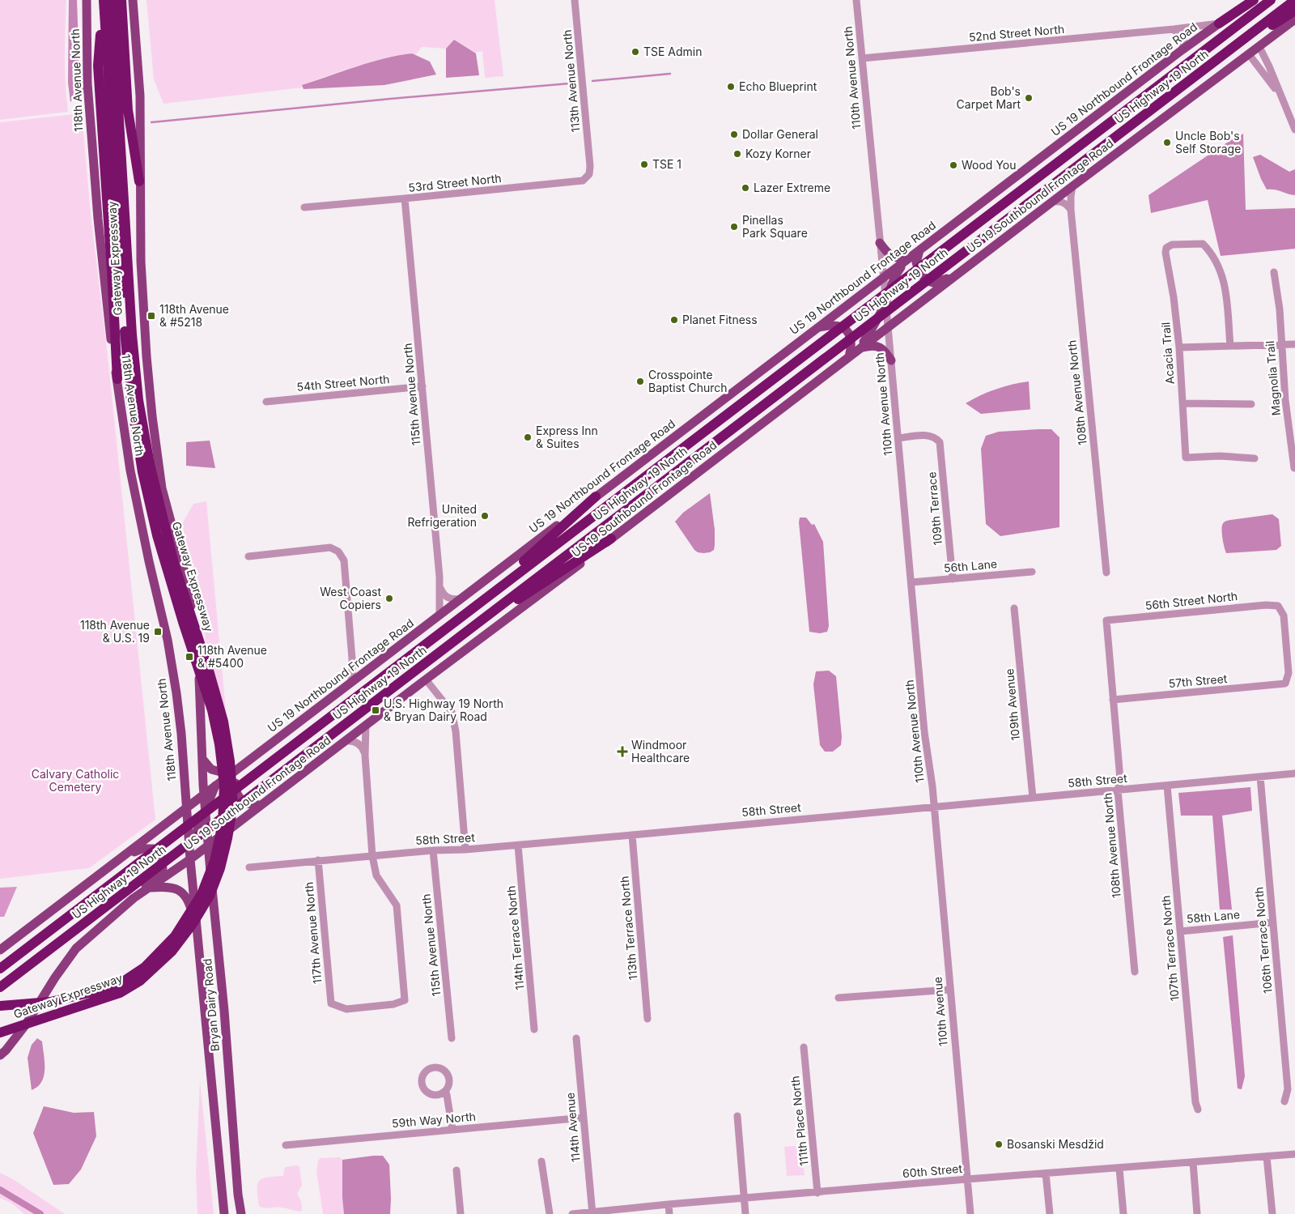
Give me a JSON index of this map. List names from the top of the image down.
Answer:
{
  "streets": {
    "highway": ["US Highway 19 North", "Gateway Expressway"],
    "main road": [
      "US 19 Northbound Frontage Road",
      "118th Avenue North",
      "US 19 Southbound Frontage Road",
      "Bryan Dairy Road"
    ],
    "street": [
      "52nd Street North",
      "110th Avenue North",
      "113th Avenue North",
      "53rd Street North",
      "Acacia Trail",
      "Magnolia Trail",
      "54th Street North",
      "108th Avenue North",
      "115th Avenue North",
      "109th Terrace",
      "56th Lane",
      "56th Street North",
      "57th Street",
      "109th Avenue",
      "58th Street",
      "58th Lane",
      "113th Terrace North",
      "117th Avenue North",
      "114th Terrace North",
      "106th Terrace North",
      "107th Terrace North",
      "110th Avenue",
      "59th Way North",
      "111th Place North",
      "114th Avenue",
      "60th Street"
    ]
  },
  "crossings": [
    ["52nd Street North", "110th Avenue North"],
    ["52nd Street North", "US 19 Northbound Frontage Road"],
    ["110th Avenue North", "US 19 Northbound Frontage Road"],
    ["110th Avenue North", "US 19 Southbound Frontage Road"],
    ["110th Avenue North", "109th Terrace"],
    ["110th Avenue North", "56th Lane"],
    ["110th Avenue North", "58th Street"],
    ["110th Avenue North", "110th Avenue"],
    ["US 19 Northbound Frontage Road", "118th Avenue North"],
    ["US 19 Northbound Frontage Road", "115th Avenue North"],
    ["US 19 Northbound Frontage Road", "Bryan Dairy Road"],
    ["118th Avenue North", "Bryan Dairy Road"],
    ["113th Avenue North", "53rd Street North"],
    ["US Highway 19 North", "US 19 Southbound Frontage Road"],
    ["53rd Street North", "115th Avenue North"],
    ["US 19 Southbound Frontage Road", "108th Avenue North"],
    ["US 19 Southbound Frontage Road", "Bryan Dairy Road"],
    ["54th Street North", "115th Avenue North"],
    ["108th Avenue North", "56th Street North"],
    ["108th Avenue North", "57th Street"],
    ["108th Avenue North", "58th Street"],
    ["115th Avenue North", "58th Street"],
    ["109th Terrace", "56th Lane"],
    ["56th Street North", "57th Street"],
    ["109th Avenue", "58th Street"],
    ["58th Street", "113th Terrace North"],
    ["58th Street", "117th Avenue North"],
    ["58th Street", "114th Terrace North"],
    ["58th Street", "106th Terrace North"],
    ["58th Street", "107th Terrace North"],
    ["58th Street", "110th Avenue"],
    ["58th Lane", "106th Terrace North"],
    ["58th Lane", "107th Terrace North"],
    ["110th Avenue", "60th Street"],
    ["59th Way North", "114th Avenue"],
    ["111th Place North", "60th Street"],
    ["114th Avenue", "60th Street"]
  ],
  "parks": ["Calvary Catholic Cemetery"],
  "places": {
    "other": [
      "TSE Admin",
      "Echo Blueprint",
      "Bob's Carpet Mart",
      "Dollar General",
      "Uncle Bob's Self Storage",
      "Kozy Korner",
      "TSE 1",
      "Wood You",
      "Lazer Extreme",
      "Pinellas Park Square",
      "Planet Fitness",
      "Crosspointe Baptist Church",
      "Express Inn & Suites",
      "United Refrigeration",
      "West Coast Copiers",
      "Bosanski Mesdžid"
    ],
    "transit": [
      "118th Avenue & #5218",
      "118th Avenue & U.S. 19",
      "118th Avenue & #5400",
      "U.S. Highway 19 North & Bryan Dairy Road"
    ],
    "health": ["Windmoor Healthcare"]
  }
}
